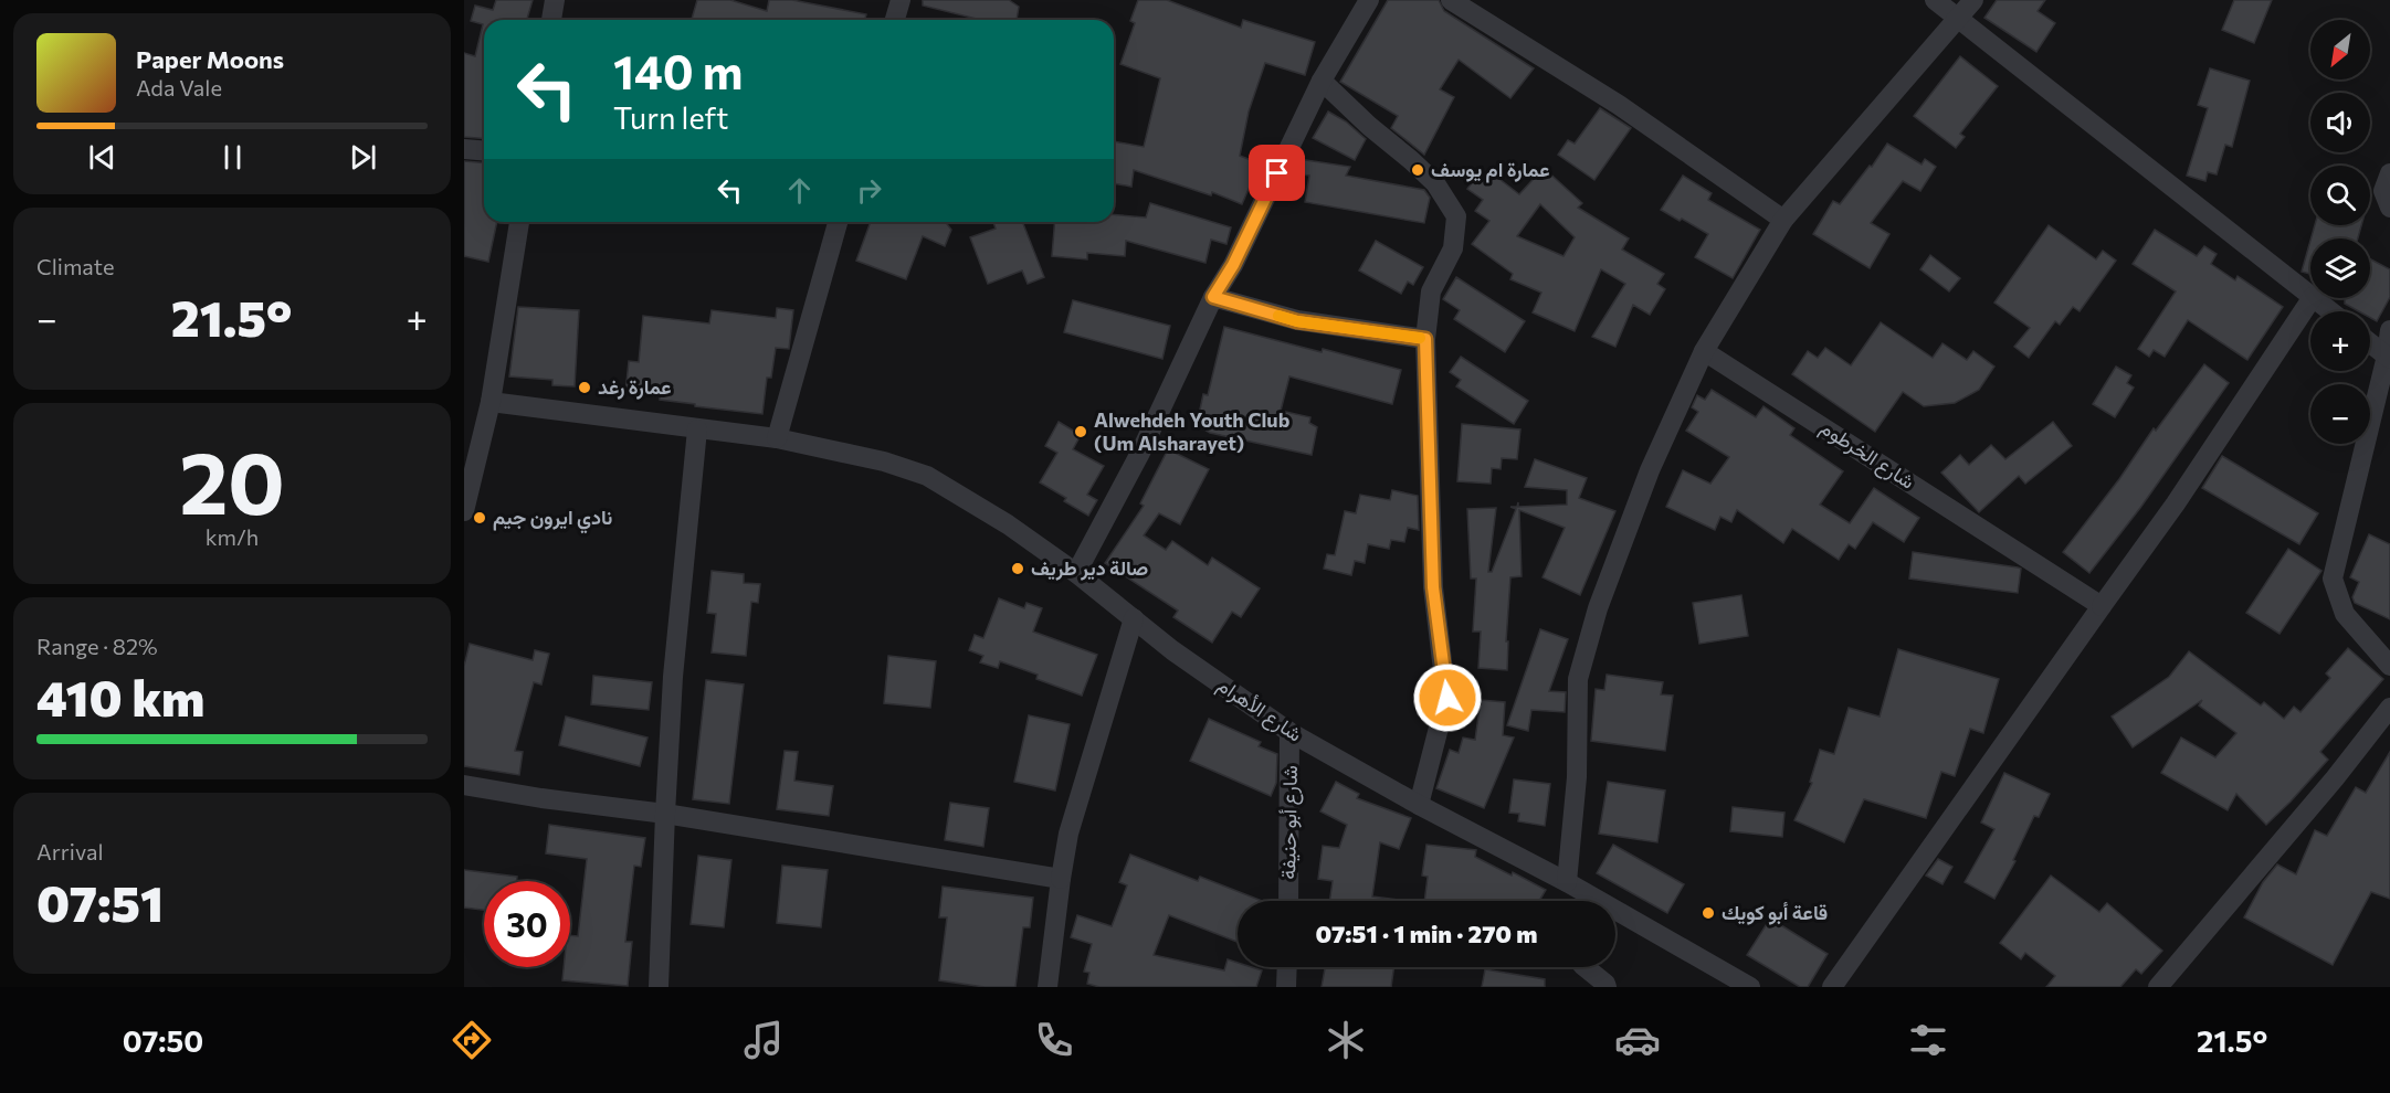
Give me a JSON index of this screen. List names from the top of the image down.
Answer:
{
  "streets": {
    "street": ["شارع الخرطوم", "شارع الأهرام", "شارع أبو حنيفة"]
  },
  "crossings": [
    ["شارع الأهرام", "شارع أبو حنيفة"]
  ],
  "places": [
    "عمارة ام يوسف",
    "عمارة رغد",
    "Alwehdeh Youth Club (Um Alsharayet)",
    "نادي ايرون جيم",
    "صالة دير طريف",
    "قاعة أبو كويك"
  ],
  "north": "bottom left",
  "page": {
    "map_buttons": ["+", "−"],
    "turn": ["140 m", "Turn left"],
    "song": ["Paper Moons", "Ada Vale"],
    "tile": [
      "Climate",
      ["20", "km/h"],
      ["Range · 82%", "410 km"],
      ["Arrival", "07:51"]
    ],
    "heat": ["−", "21.5°", "+"],
    "limit": "30",
    "trip": "07:51 · 1 min · 270 m",
    "tabs": ["07:50", "21.5°"]
  }
}
